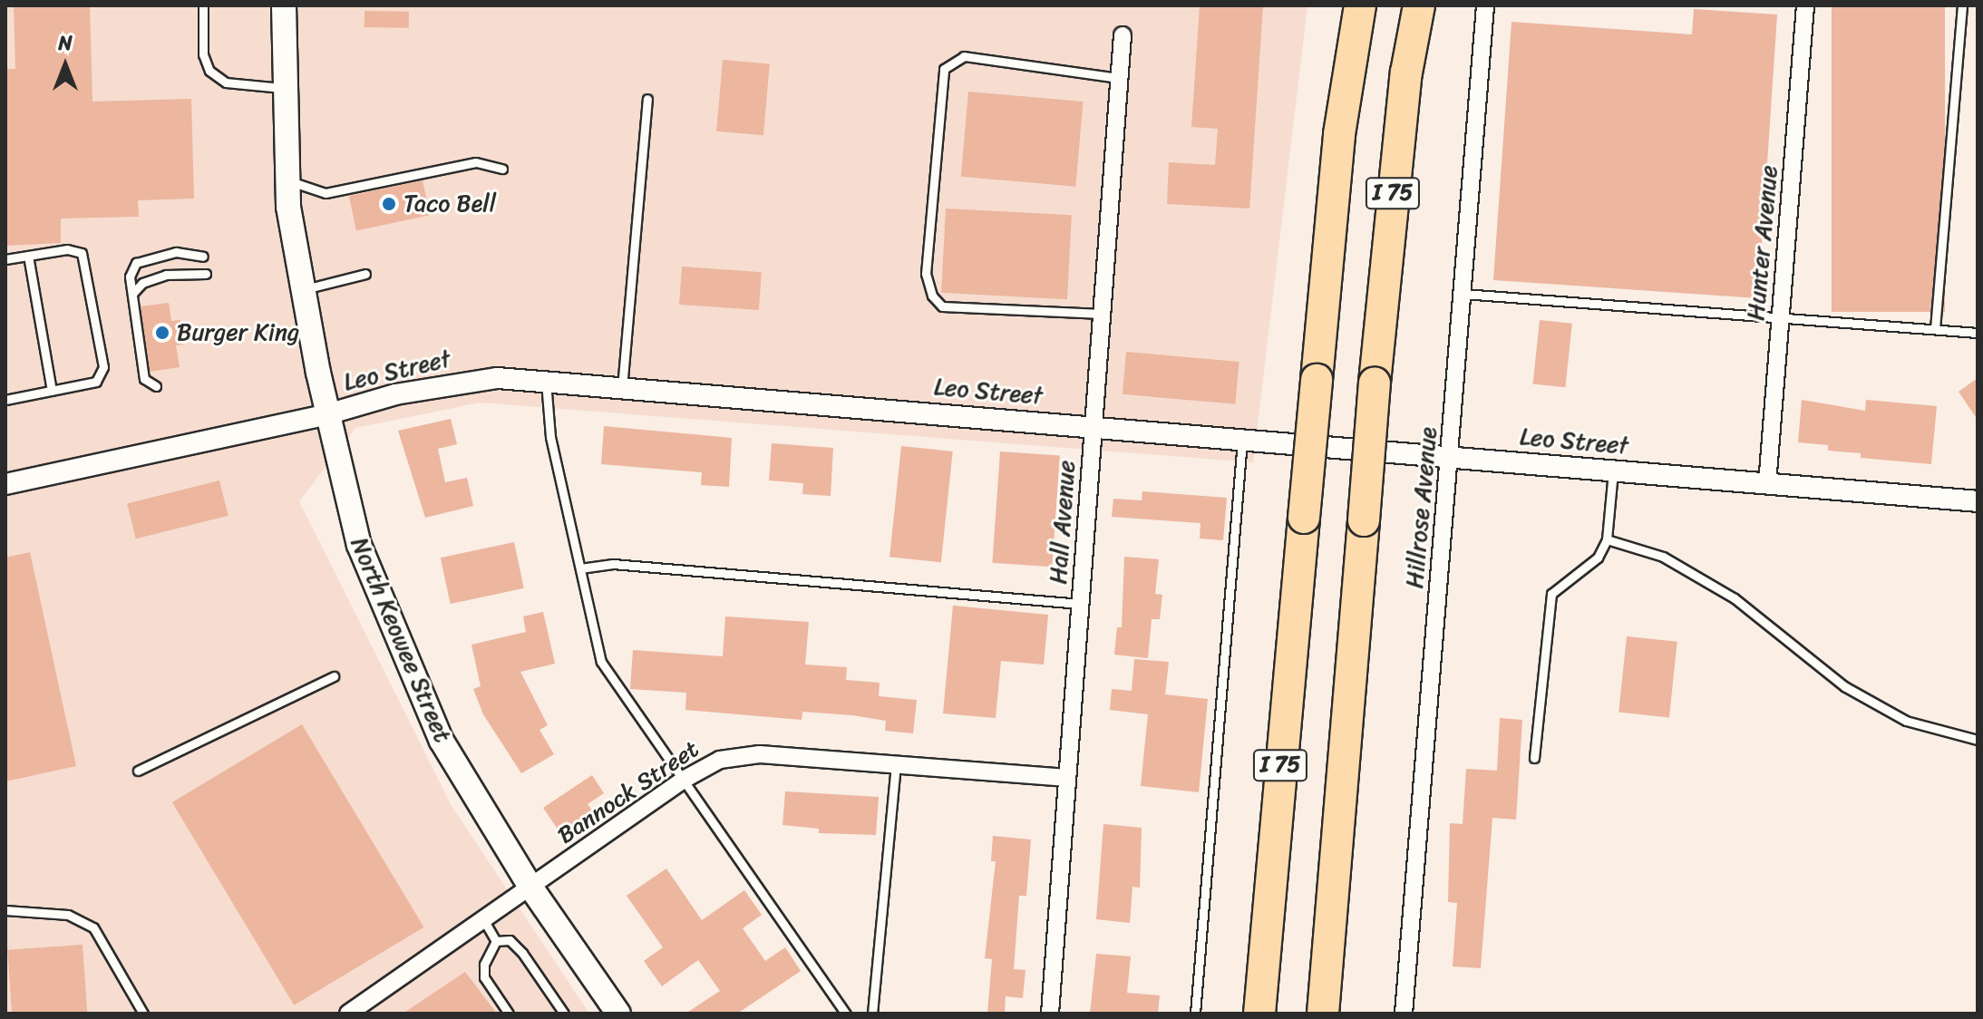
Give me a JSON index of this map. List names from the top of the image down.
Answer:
{
  "streets": {
    "highway": ["I 75"],
    "main road": ["North Keowee Street"],
    "street": [
      "Hunter Avenue",
      "Leo Street",
      "Hillrose Avenue",
      "Hall Avenue",
      "Bannock Street"
    ]
  },
  "crossings": [
    ["Hunter Avenue", "Leo Street"],
    ["Leo Street", "Hillrose Avenue"],
    ["Leo Street", "Hall Avenue"],
    ["Leo Street", "North Keowee Street"],
    ["Hall Avenue", "Bannock Street"],
    ["North Keowee Street", "Bannock Street"]
  ],
  "places": ["Taco Bell", "Burger King"],
  "north": "top"
}
